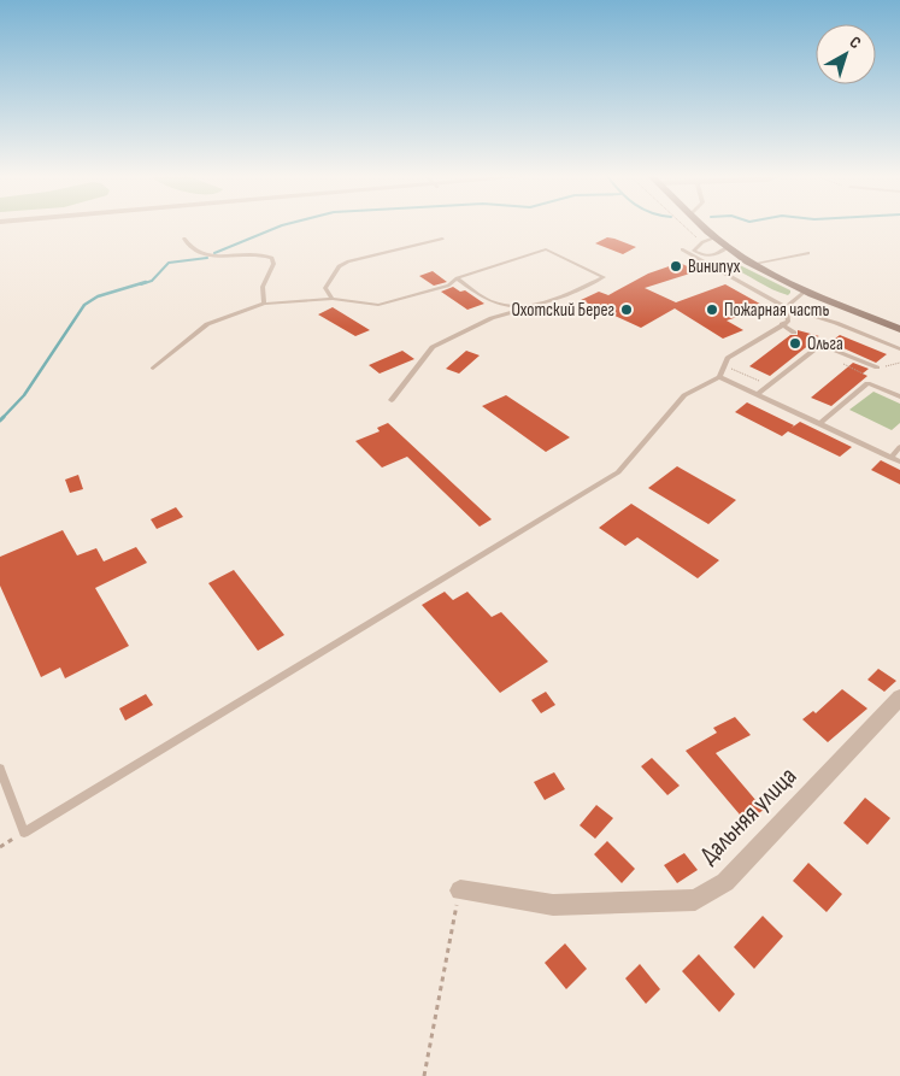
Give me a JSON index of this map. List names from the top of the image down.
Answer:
{
  "streets": {
    "street": ["Дальняя улица"]
  },
  "places": [
    "Винипух",
    "Охотский Берег",
    "Пожарная часть",
    "Ольга"
  ],
  "north": "top right"
}
